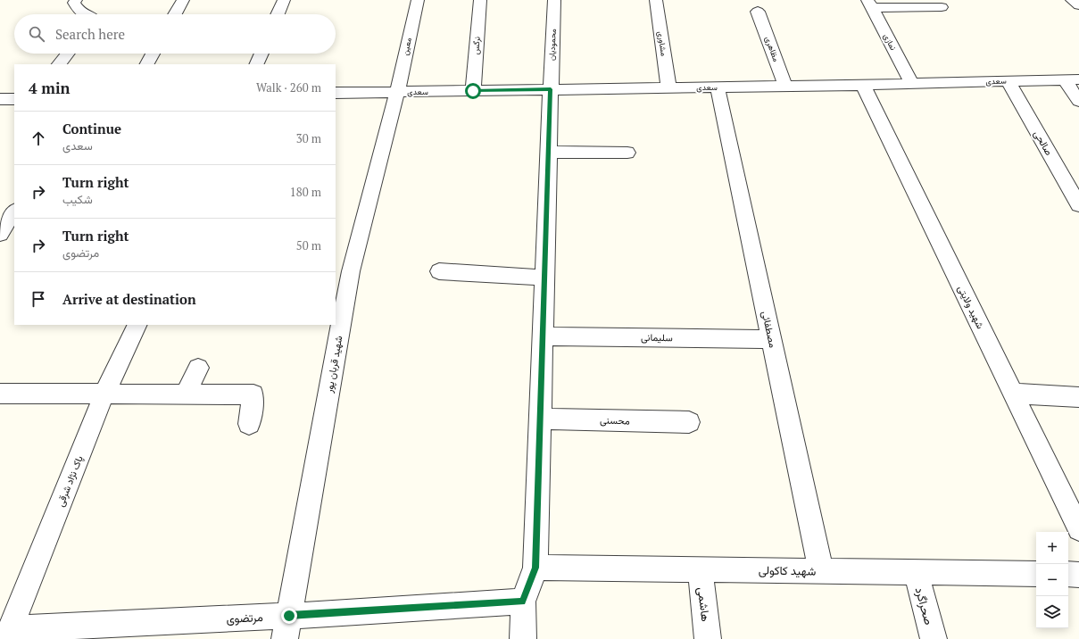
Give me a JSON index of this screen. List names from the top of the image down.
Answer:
{
  "streets": {
    "street": [
      "نمازی",
      "مشاوری",
      "محمودیان",
      "نرگس",
      "معین",
      "مظاهری",
      "سعدی",
      "صالحی",
      "شهید ولایتی",
      "مصطفائی",
      "سلیمانی",
      "شهید قربان پور",
      "محسنی",
      "پاک نژاد شرقی",
      "شهید کاکولی",
      "هاشمی",
      "صحراگرد",
      "مرتضوی"
    ]
  },
  "crossings": [
    ["نمازی", "سعدی"],
    ["مشاوری", "سعدی"],
    ["محمودیان", "سعدی"],
    ["محمودیان", "سلیمانی"],
    ["محمودیان", "محسنی"],
    ["محمودیان", "شهید کاکولی"],
    ["محمودیان", "مرتضوی"],
    ["نرگس", "سعدی"],
    ["معین", "سعدی"],
    ["معین", "شهید قربان پور"],
    ["مظاهری", "سعدی"],
    ["سعدی", "صالحی"],
    ["سعدی", "شهید ولایتی"],
    ["سعدی", "مصطفائی"],
    ["سعدی", "شهید قربان پور"],
    ["مصطفائی", "سلیمانی"],
    ["مصطفائی", "شهید کاکولی"],
    ["شهید قربان پور", "مرتضوی"],
    ["پاک نژاد شرقی", "مرتضوی"],
    ["شهید کاکولی", "هاشمی"],
    ["شهید کاکولی", "صحراگرد"]
  ],
  "page": {
    "search": "Search here",
    "heading": ["4 min", "Walk · 260 m"],
    "list": [
      ["Continue", "سعدی", "30 m"],
      ["Turn right", "شکیب", "180 m"],
      ["Turn right", "مرتضوی", "50 m"],
      "Arrive at destination"
    ],
    "map_buttons": ["+", "−"]
  }
}
